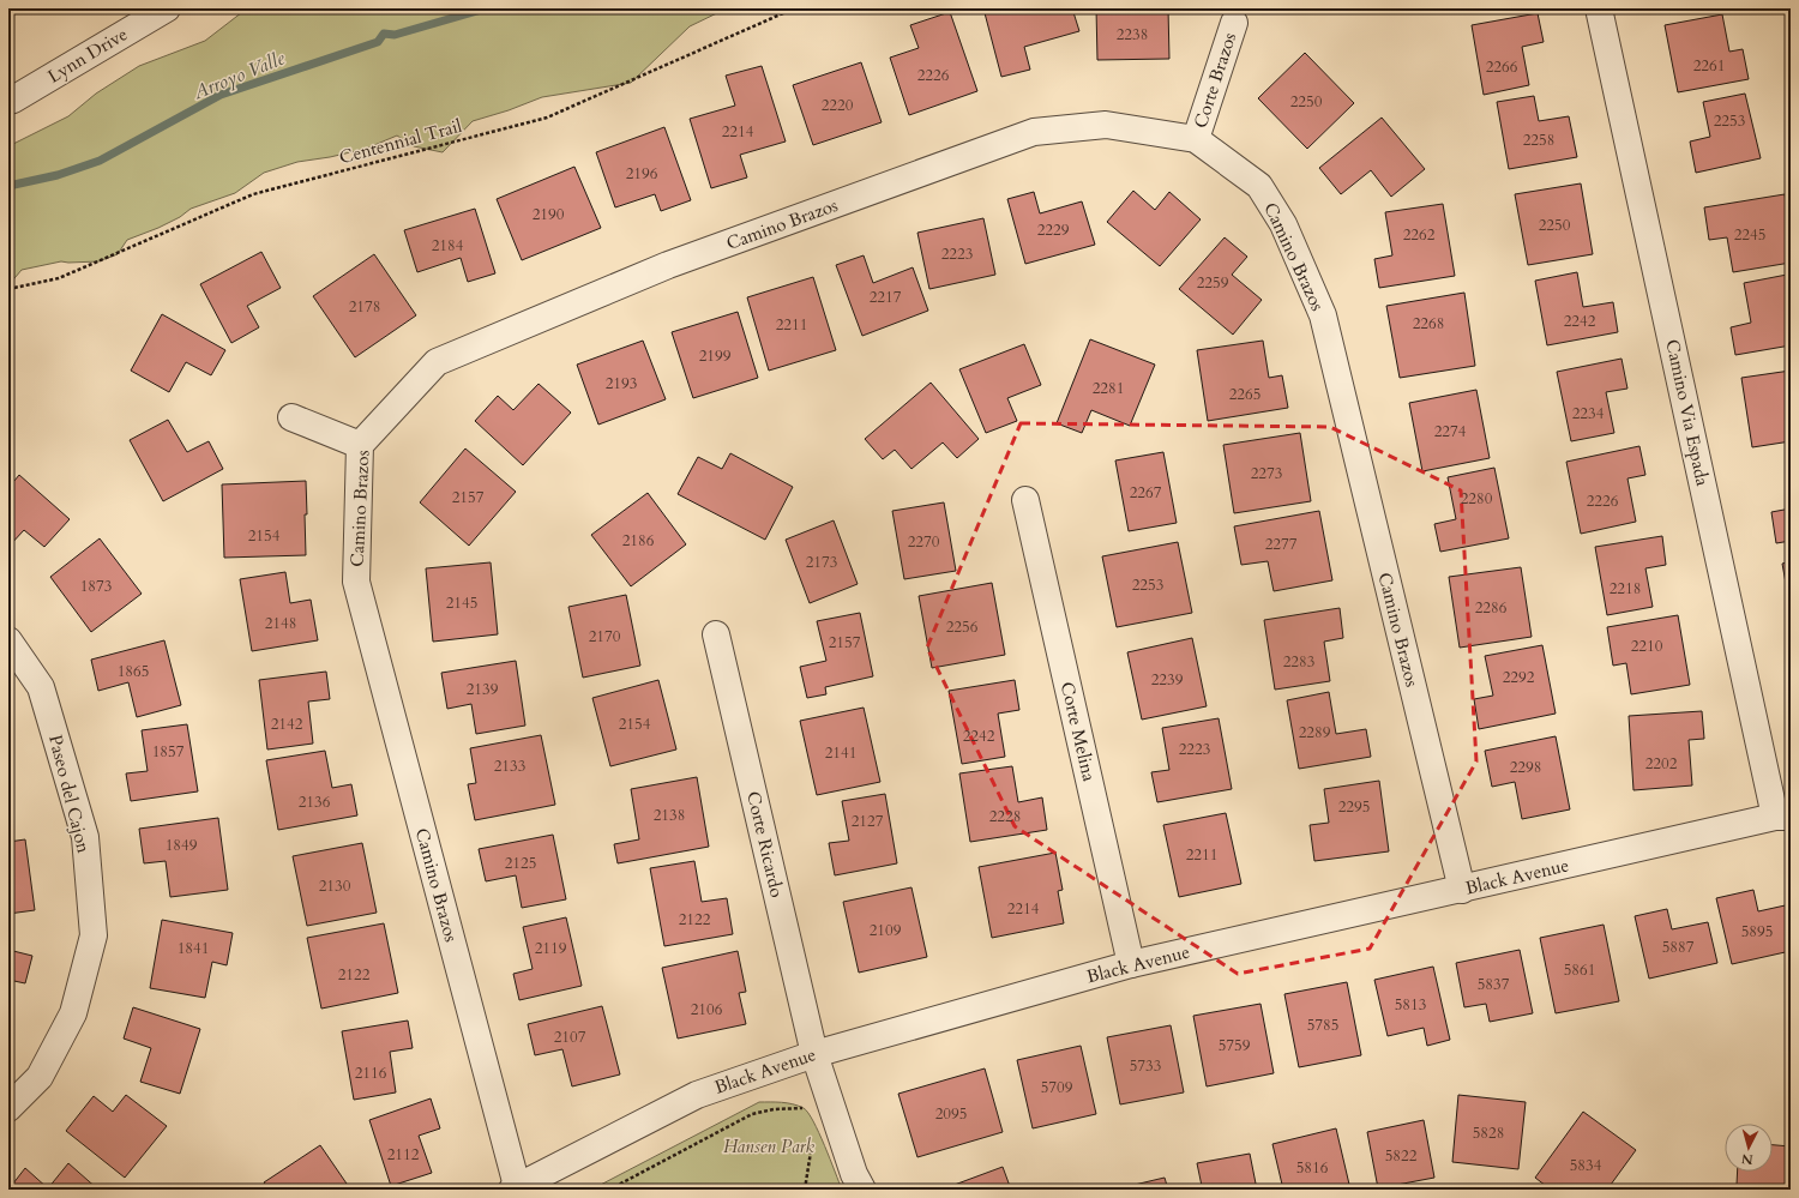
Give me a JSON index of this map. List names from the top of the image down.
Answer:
{
  "streets": {
    "street": [
      "Lynn Drive",
      "Corte Brazos",
      "Camino Brazos",
      "Camino Via Espada",
      "Corte Melina",
      "Paseo del Cajon",
      "Corte Ricardo",
      "Black Avenue"
    ],
    "path": ["Centennial Trail"]
  },
  "crossings": [
    ["Corte Brazos", "Camino Brazos"],
    ["Camino Brazos", "Black Avenue"],
    ["Camino Via Espada", "Black Avenue"],
    ["Corte Melina", "Black Avenue"],
    ["Corte Ricardo", "Black Avenue"]
  ],
  "water": ["Arroyo Valle"],
  "parks": ["Hansen Park"],
  "house_numbers": [
    "2238",
    "2261",
    "2266",
    "2226",
    "2250",
    "2220",
    "2253",
    "2214",
    "2258",
    "2196",
    "2190",
    "2250",
    "2229",
    "2262",
    "2245",
    "2184",
    "2223",
    "2259",
    "2217",
    "2178",
    "2242",
    "2268",
    "2211",
    "2199",
    "2193",
    "2281",
    "2265",
    "2234",
    "2274",
    "2273",
    "2267",
    "2157",
    "2280",
    "2226",
    "2154",
    "2186",
    "2270",
    "2277",
    "2173",
    "2253",
    "1873",
    "2218",
    "2145",
    "2286",
    "2148",
    "2256",
    "2170",
    "2157",
    "2210",
    "2283",
    "1865",
    "2292",
    "2239",
    "2139",
    "2142",
    "2154",
    "2289",
    "2242",
    "2223",
    "1857",
    "2141",
    "2202",
    "2133",
    "2298",
    "2136",
    "2295",
    "2138",
    "2228",
    "2127",
    "1849",
    "2211",
    "2125",
    "2130",
    "2214",
    "2122",
    "2109",
    "5895",
    "5887",
    "1841",
    "2119",
    "5861",
    "2122",
    "5837",
    "5813",
    "2106",
    "5785",
    "2107",
    "5759",
    "5733",
    "2116",
    "5709",
    "2095",
    "5828",
    "2112",
    "5822",
    "5834",
    "5816"
  ],
  "north": "bottom"
}
